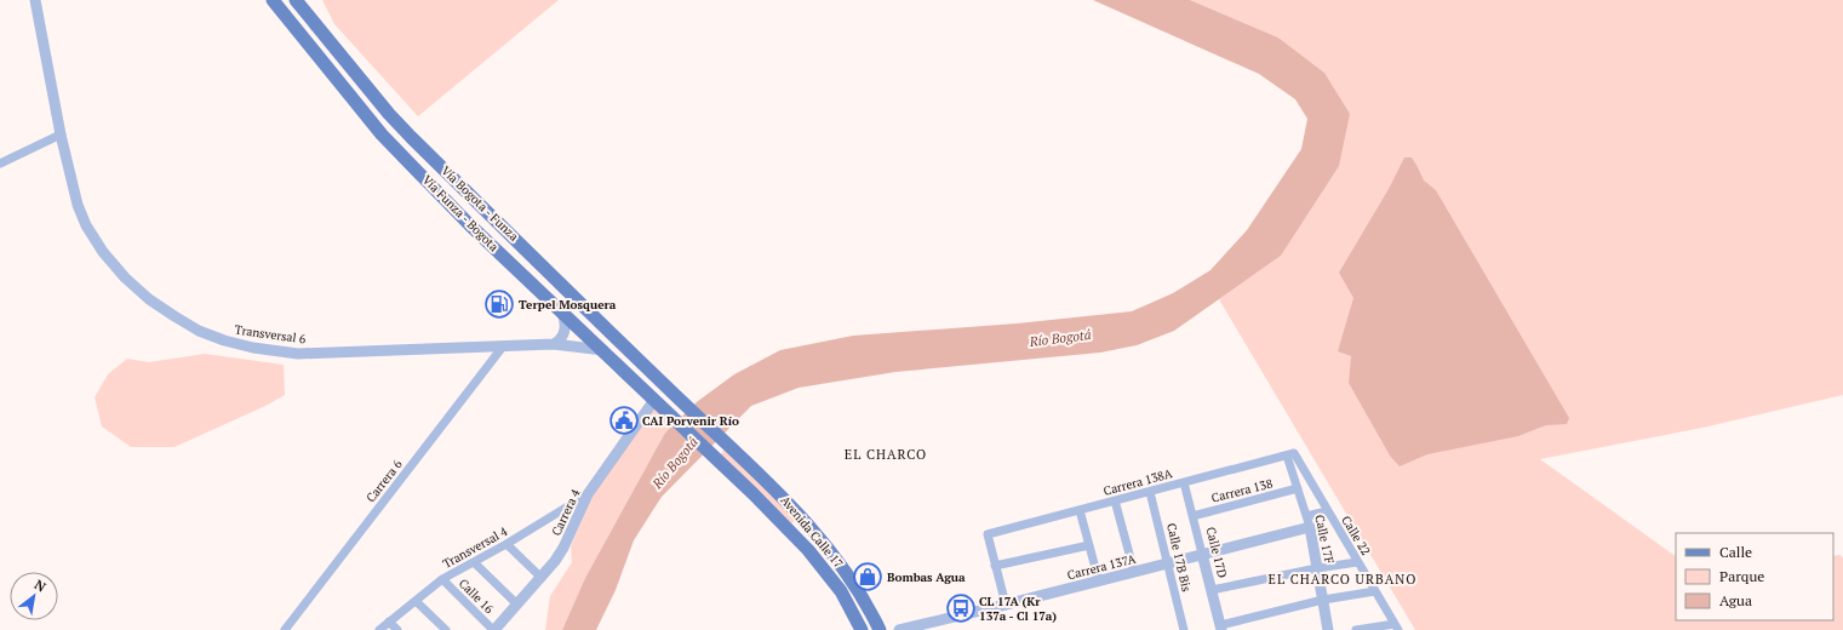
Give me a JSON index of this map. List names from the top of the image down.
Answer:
{
  "streets": {
    "main road": ["Vía Bogota - Funza", "Vía Funza - Bogota", "Avenida Calle 17"],
    "street": [
      "Transversal 6",
      "Carrera 6",
      "Carrera 138A",
      "Carrera 138",
      "Carrera 4",
      "Calle 22",
      "Calle 17F",
      "Transversal 4",
      "Calle 17D",
      "Calle 17B Bis",
      "Carrera 137A",
      "Calle 16"
    ]
  },
  "crossings": [
    ["Vía Bogota - Funza", "Avenida Calle 17"],
    ["Vía Funza - Bogota", "Transversal 6"],
    ["Vía Funza - Bogota", "Carrera 4"],
    ["Vía Funza - Bogota", "Avenida Calle 17"],
    ["Transversal 6", "Carrera 6"],
    ["Carrera 138A", "Calle 22"],
    ["Carrera 138A", "Calle 17F"],
    ["Carrera 138A", "Calle 17D"],
    ["Carrera 138A", "Calle 17B Bis"],
    ["Carrera 138", "Calle 17F"],
    ["Carrera 138", "Calle 17D"],
    ["Carrera 4", "Transversal 4"],
    ["Carrera 4", "Calle 16"],
    ["Calle 22", "Calle 17F"],
    ["Calle 17F", "Carrera 137A"],
    ["Transversal 4", "Calle 16"],
    ["Calle 17D", "Carrera 137A"],
    ["Calle 17B Bis", "Carrera 137A"]
  ],
  "districts": ["EL CHARCO", "EL CHARCO URBANO"],
  "water": ["Río Bogotá"],
  "places": {
    "fuel station": ["Terpel Mosquera"],
    "public building": ["CAI Porvenir Río"],
    "shop": ["Bombas Agua"],
    "bus stop": ["CL 17A (Kr 137a - Cl 17a)"]
  },
  "legend": ["Calle", "Parque", "Agua"],
  "north": "top right"
}
